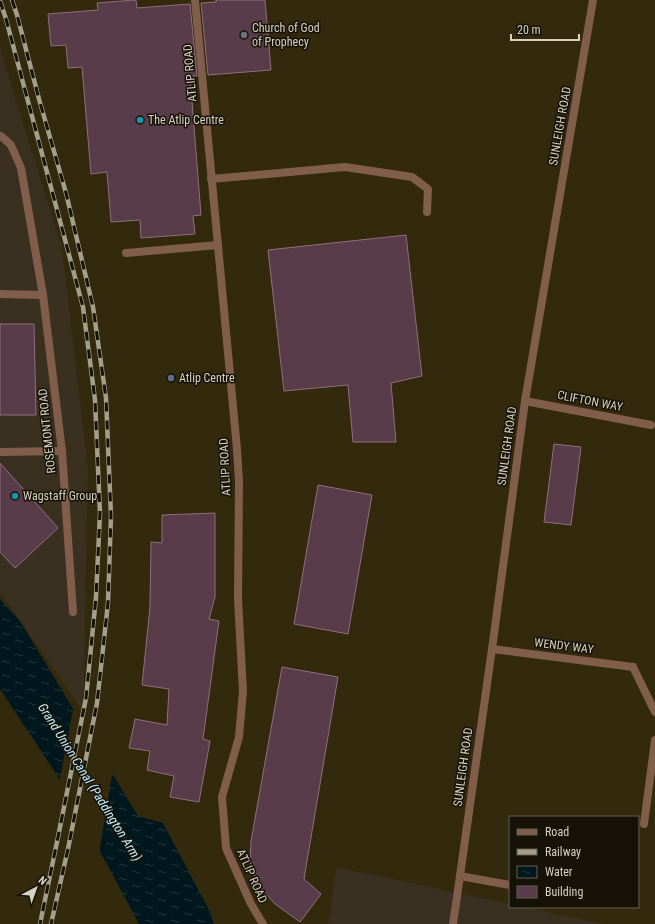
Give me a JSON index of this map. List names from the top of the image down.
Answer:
{
  "streets": {
    "street": [
      "ATLIP ROAD",
      "SUNLEIGH ROAD",
      "CLIFTON WAY",
      "ROSEMONT ROAD",
      "WENDY WAY"
    ]
  },
  "crossings": [
    ["SUNLEIGH ROAD", "CLIFTON WAY"],
    ["SUNLEIGH ROAD", "WENDY WAY"]
  ],
  "water": ["Grand Union Canal (Paddington Arm)"],
  "places": [
    "Church of God of Prophecy",
    "The Atlip Centre",
    "Atlip Centre",
    "Wagstaff Group"
  ],
  "legend": [
    "Road",
    "Railway",
    "Water",
    "Building"
  ],
  "scale_bar": "20 m",
  "north": "top right"
}
